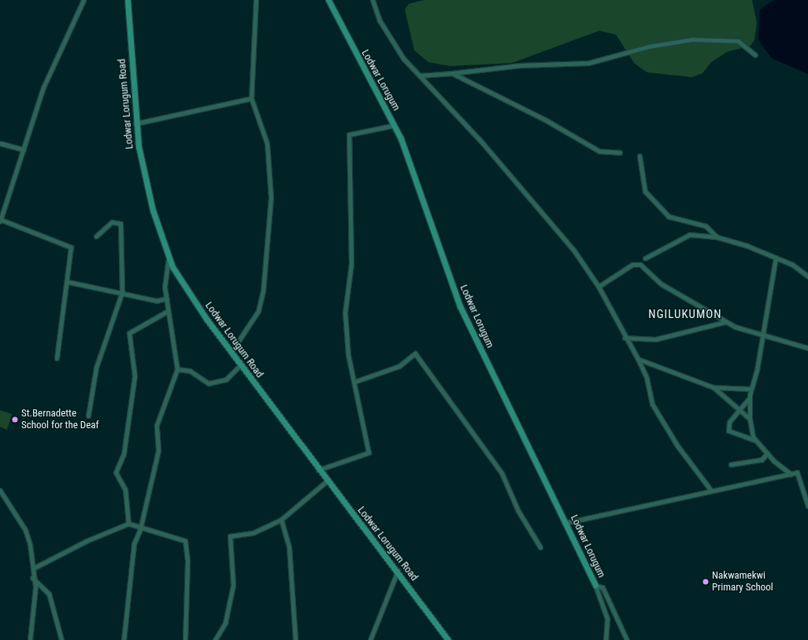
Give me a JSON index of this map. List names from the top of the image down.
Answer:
{
  "streets": {
    "main road": ["Lodwar Lorugum", "Lodwar Lorugum Road"]
  },
  "districts": ["NGILUKUMON"],
  "places": ["St.Bernadette School for the Deaf", "Nakwamekwi Primary School"]
}
